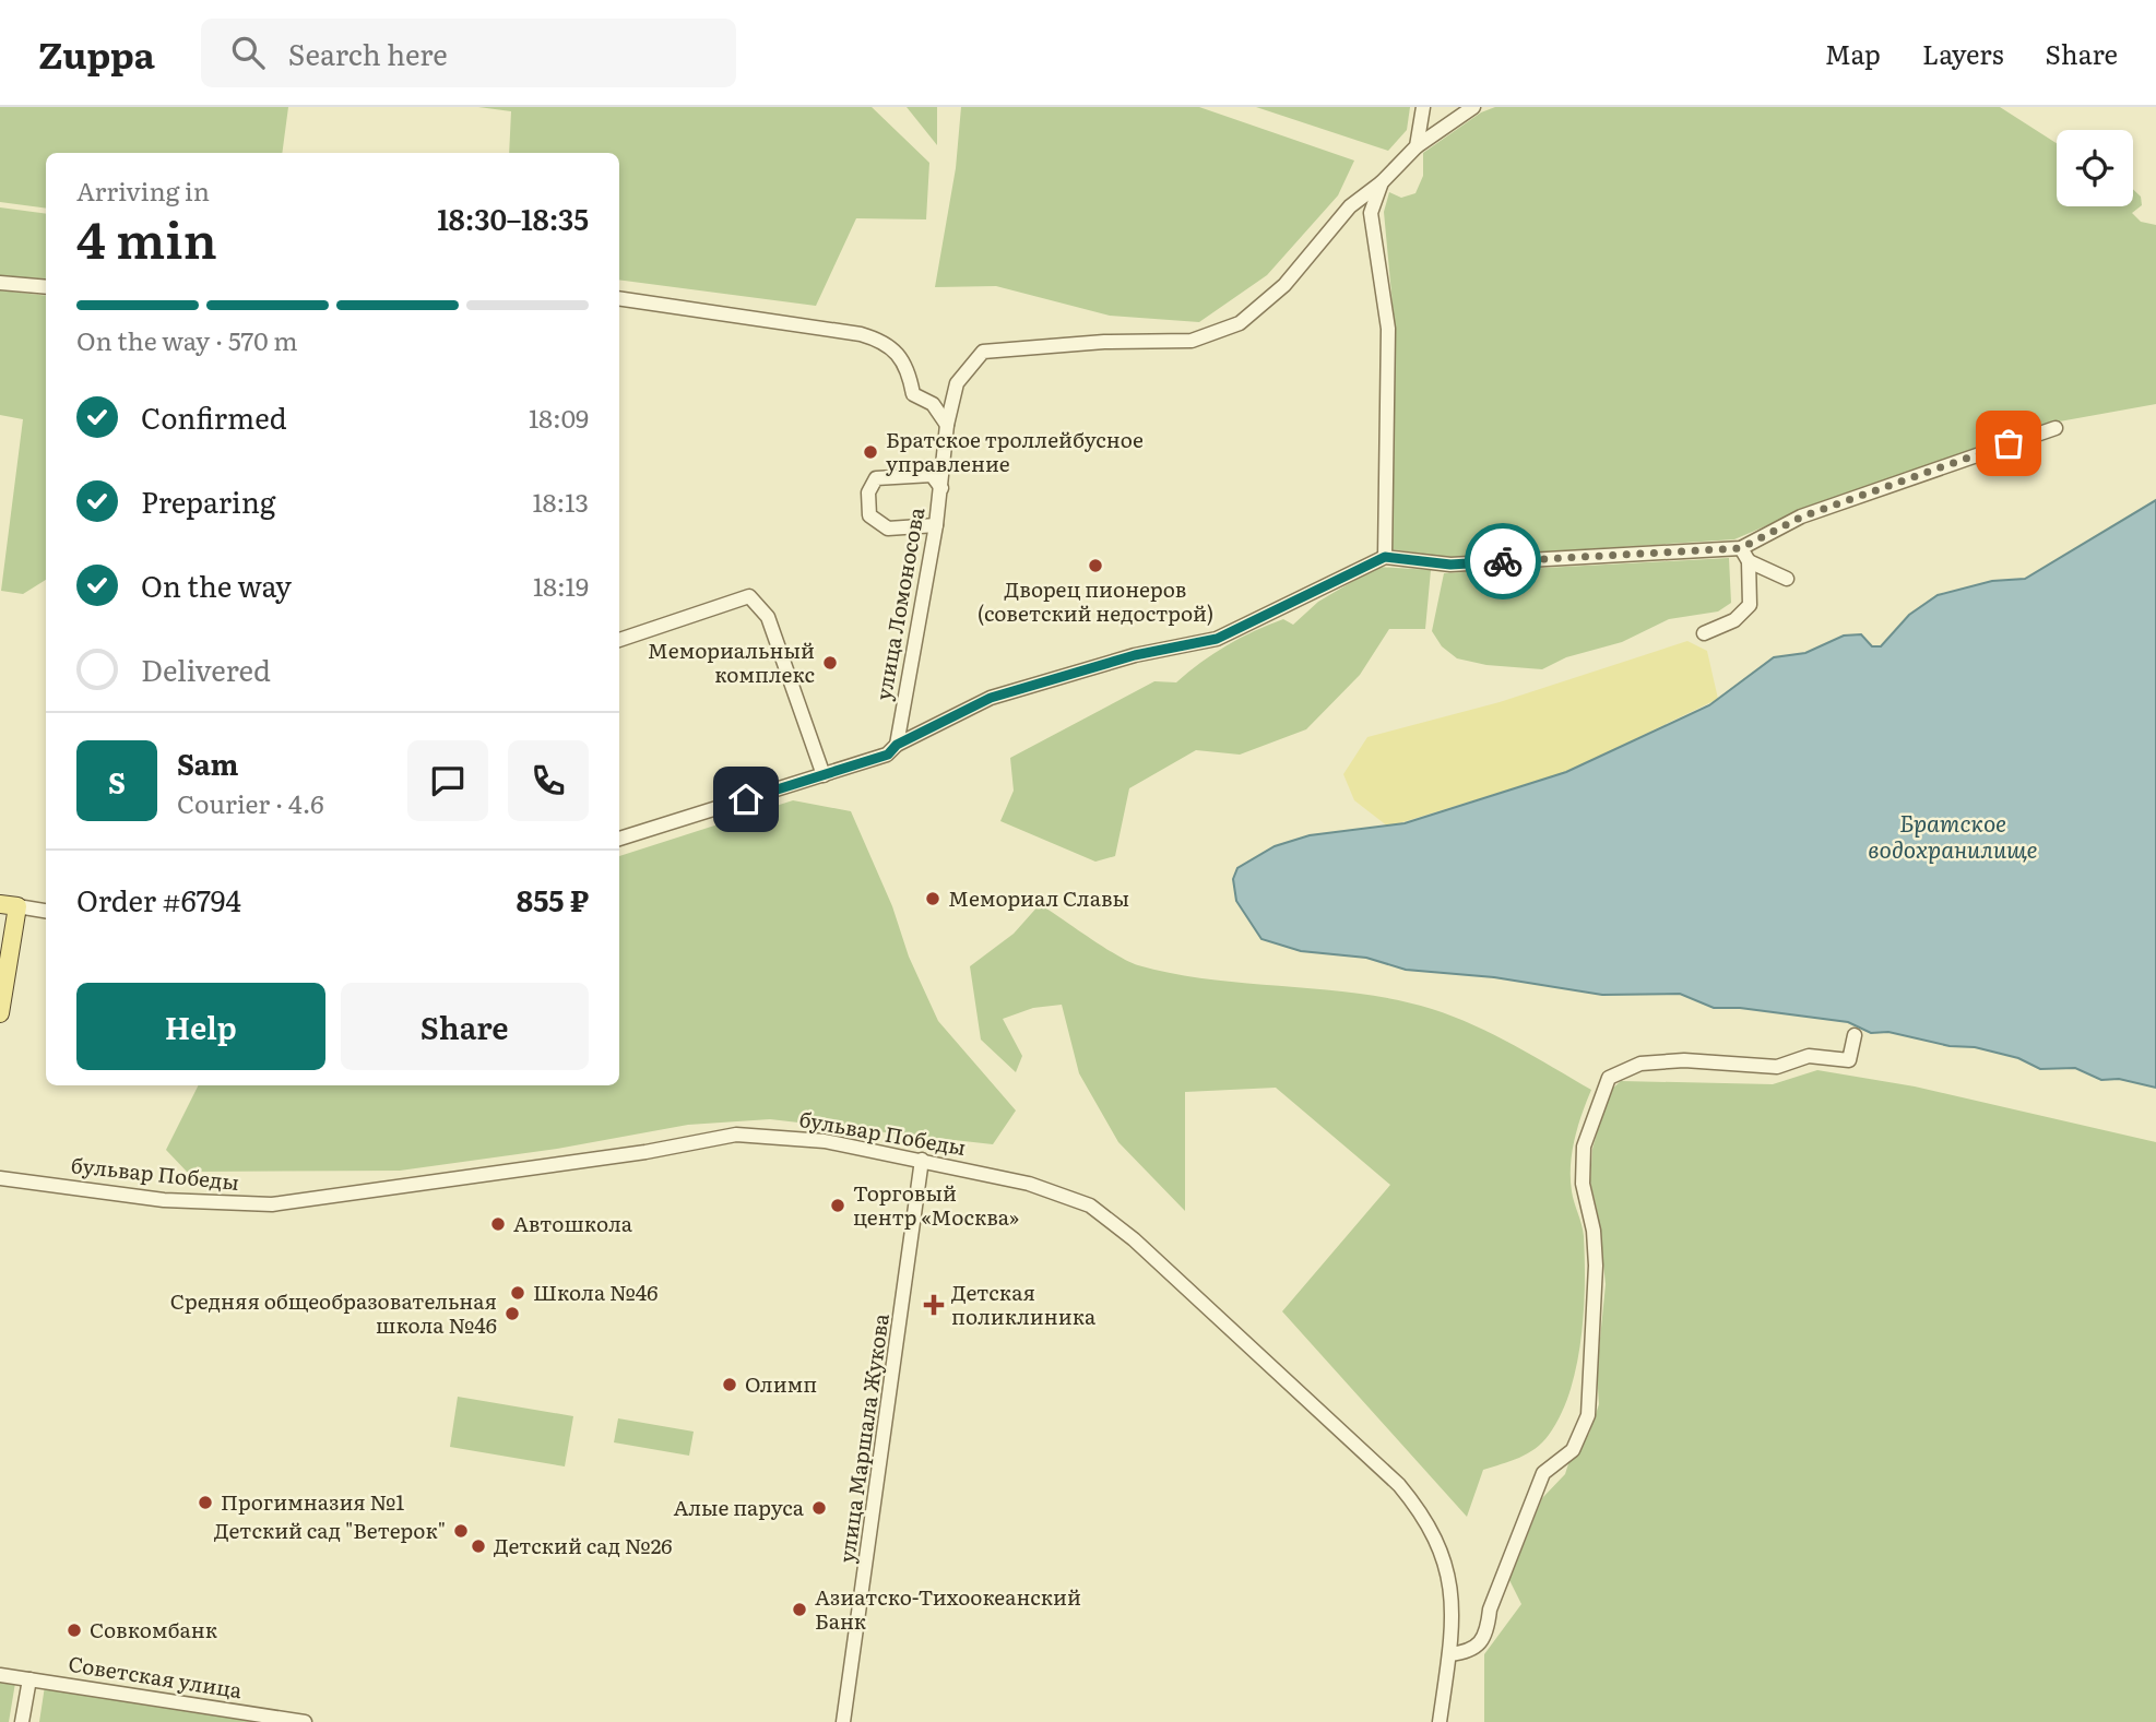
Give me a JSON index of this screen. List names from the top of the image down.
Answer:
{
  "streets": {
    "street": [
      "улица Ломоносова",
      "бульвар Победы",
      "улица Маршала Жукова",
      "Советская улица"
    ]
  },
  "crossings": [
    ["бульвар Победы", "улица Маршала Жукова"]
  ],
  "water": ["Братское водохранилище"],
  "places": {
    "other": [
      "Братское троллейбусное управление",
      "Дворец пионеров (советский недострой)",
      "Мемориальный комплекс",
      "Мемориал Славы",
      "Торговый центр «Москва»",
      "Автошкола",
      "Школа №46",
      "Средняя общеобразовательная школа №46",
      "Олимп",
      "Прогимназия №1",
      "Алые паруса",
      "Детский сад \"Ветерок\"",
      "Детский сад №26",
      "Азиатско-Тихоокеанский Банк",
      "Совкомбанк"
    ],
    "health": ["Детская поликлиника"]
  },
  "page": {
    "header": "Zuppa",
    "search": "Search here",
    "nav": ["Map", "Layers", "Share"],
    "heading": ["4 min", "Arriving in", "18:30–18:35"],
    "panel": [
      "Sam",
      "Courier · 4.6",
      "Order #6794",
      "855 ₽"
    ],
    "bar": "On the way · 570 m",
    "list": [
      ["Confirmed", "18:09"],
      ["Preparing", "18:13"],
      ["On the way", "18:19"],
      "Delivered"
    ],
    "round": "S",
    "buttons": ["Help", "Share"]
  }
}
